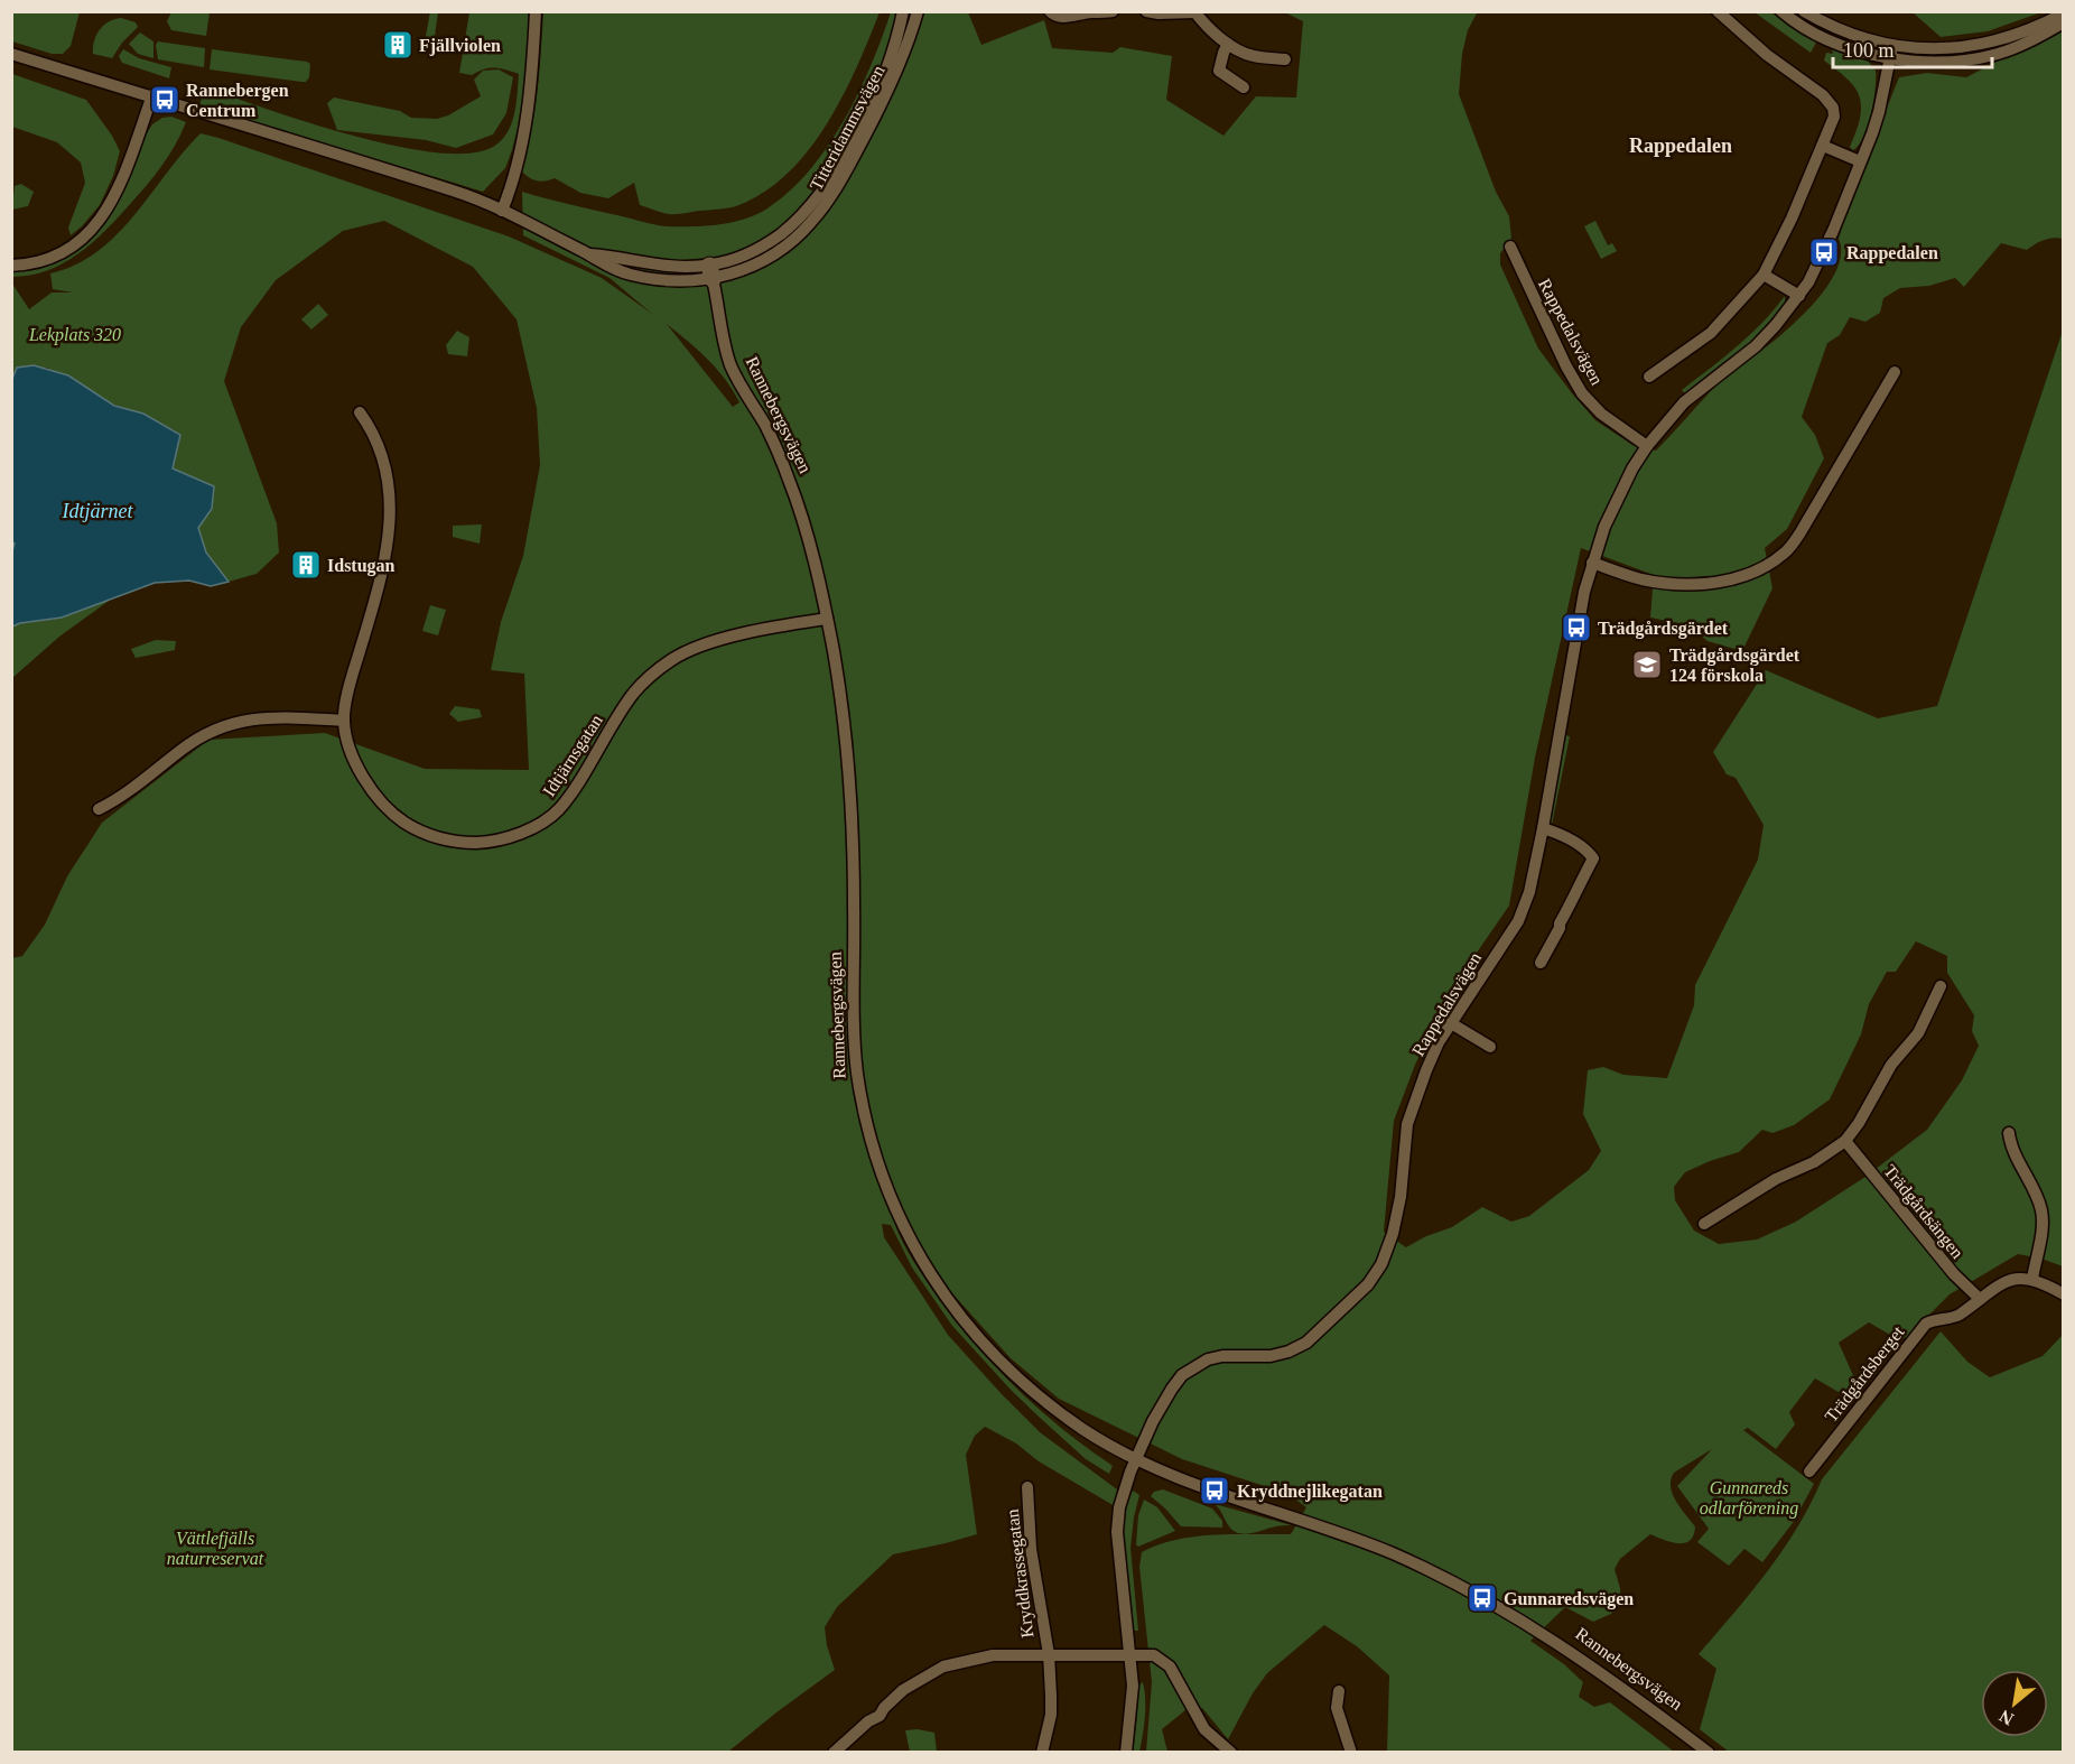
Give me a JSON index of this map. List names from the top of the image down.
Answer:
{
  "streets": {
    "street": [
      "Titteridammsvägen",
      "Rappedalsvägen",
      "Rannebergsvägen",
      "Idtjärnsgatan",
      "Trädgårdsängen",
      "Trädgårdsberget",
      "Kryddkrassegatan"
    ]
  },
  "crossings": [
    ["Titteridammsvägen", "Rannebergsvägen"],
    ["Rappedalsvägen", "Rannebergsvägen"],
    ["Rannebergsvägen", "Idtjärnsgatan"],
    ["Trädgårdsängen", "Trädgårdsberget"]
  ],
  "districts": ["Rappedalen"],
  "water": ["Idtjärnet"],
  "parks": ["Lekplats 320", "Gunnareds odlarförening", "Vättlefjälls naturreservat"],
  "places": {
    "building": ["Fjällviolen", "Idstugan"],
    "bus stop": [
      "Rannebergen Centrum",
      "Rappedalen",
      "Trädgårdsgärdet",
      "Kryddnejlikegatan",
      "Gunnaredsvägen"
    ],
    "school or university": ["Trädgårdsgärdet 124 förskola"]
  },
  "scale_bar": "100 m",
  "north": "bottom left"
}
